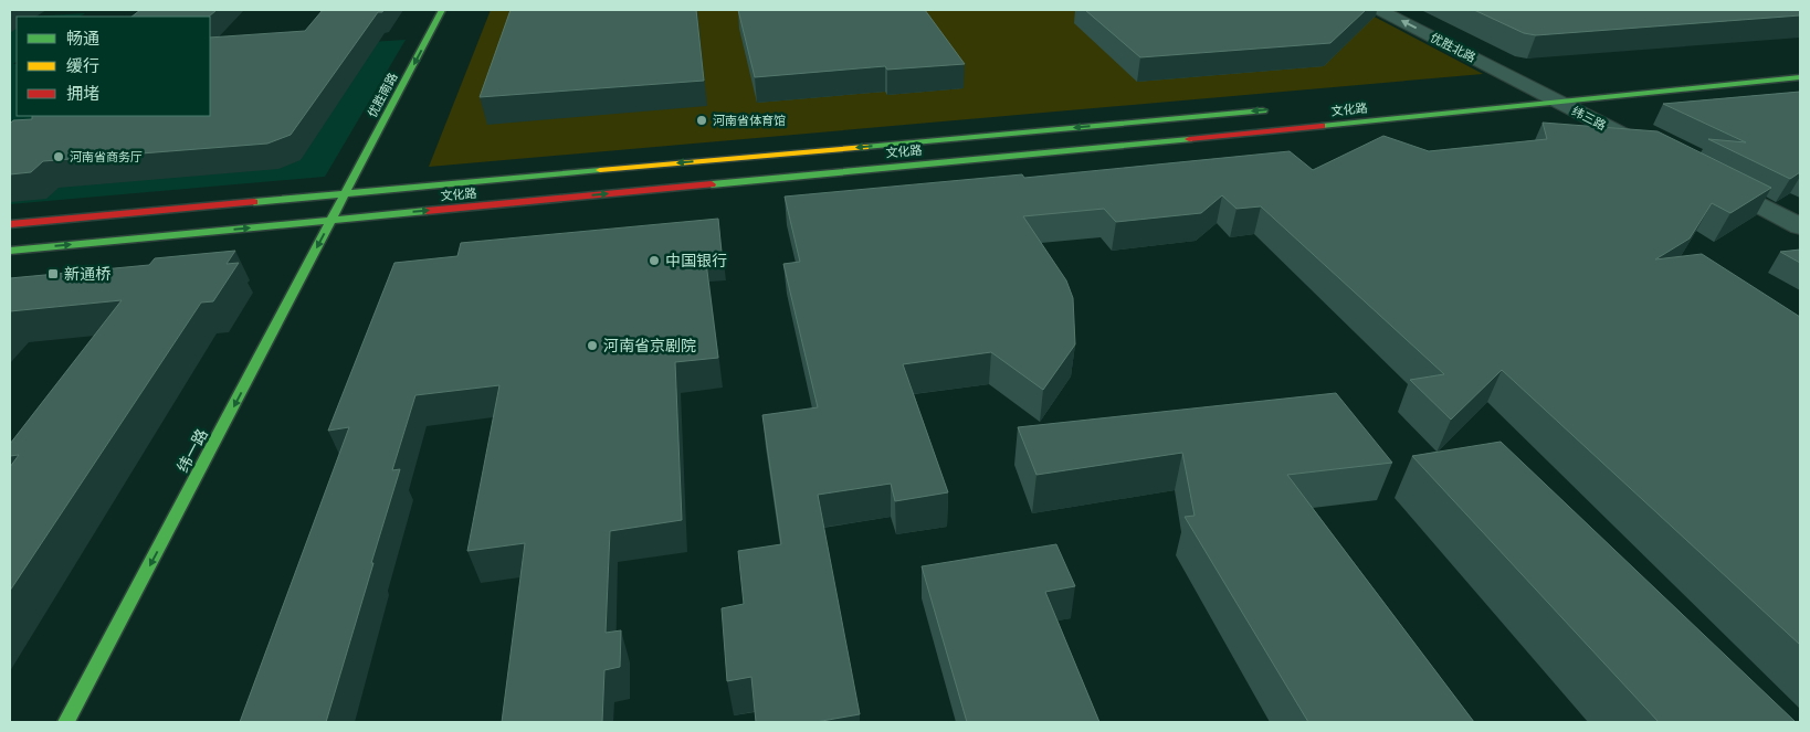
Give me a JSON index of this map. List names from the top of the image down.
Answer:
{
  "streets": {
    "main road": ["优胜南路", "文化路", "纬一路"],
    "street": ["优胜北路", "纬三路"]
  },
  "crossings": [
    ["优胜北路", "纬三路"],
    ["优胜南路", "文化路"],
    ["优胜南路", "纬一路"],
    ["文化路", "纬三路"],
    ["文化路", "纬一路"]
  ],
  "one_way": ["优胜北路", "优胜南路", "纬一路"],
  "places": {
    "other": [
      "河南省体育馆",
      "河南省商务厅",
      "中国银行",
      "河南省京剧院"
    ],
    "transit": ["新通桥"]
  },
  "legend": ["畅通", "缓行", "拥堵"]
}
